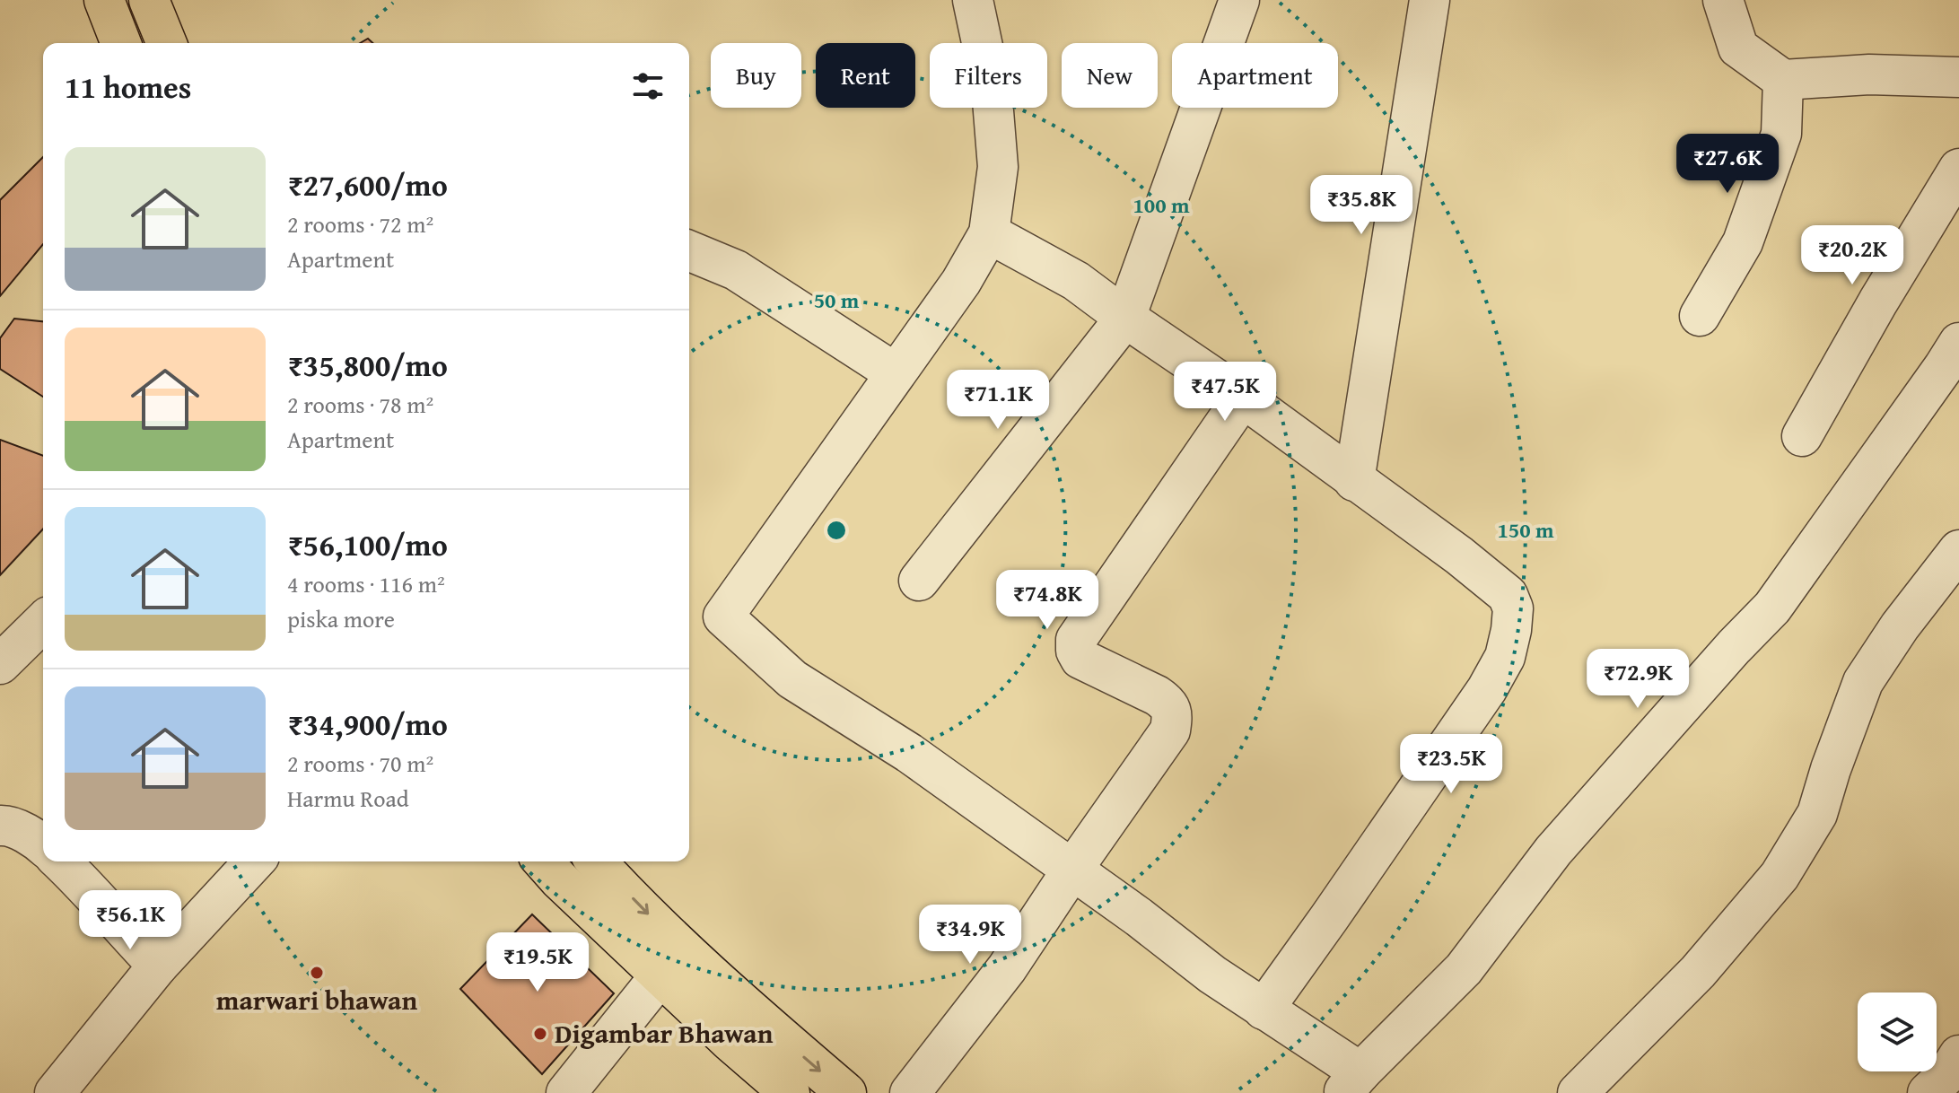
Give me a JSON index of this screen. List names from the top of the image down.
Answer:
{
  "places": ["marwari bhawan", "Digambar Bhawan"],
  "page": {
    "chip": [
      "Buy",
      "Rent",
      "Filters",
      "New",
      "Apartment"
    ],
    "heading": "11 homes",
    "list": [
      {
        "name": "₹27,600/mo",
        "note": "2 rooms · 72 m² · Apartment"
      },
      {
        "name": "₹35,800/mo",
        "note": "2 rooms · 78 m² · Apartment"
      },
      {
        "name": "₹56,100/mo",
        "note": "4 rooms · 116 m² · piska more"
      },
      {
        "name": "₹34,900/mo",
        "note": "2 rooms · 70 m² · Harmu Road"
      }
    ],
    "price": [
      "₹27.6K",
      "₹35.8K",
      "₹20.2K",
      "₹47.5K",
      "₹71.1K",
      "₹74.8K",
      "₹72.9K",
      "₹23.5K",
      "₹56.1K",
      "₹34.9K",
      "₹19.5K"
    ]
  },
  "rings": ["100 m", "50 m", "150 m"]
}
